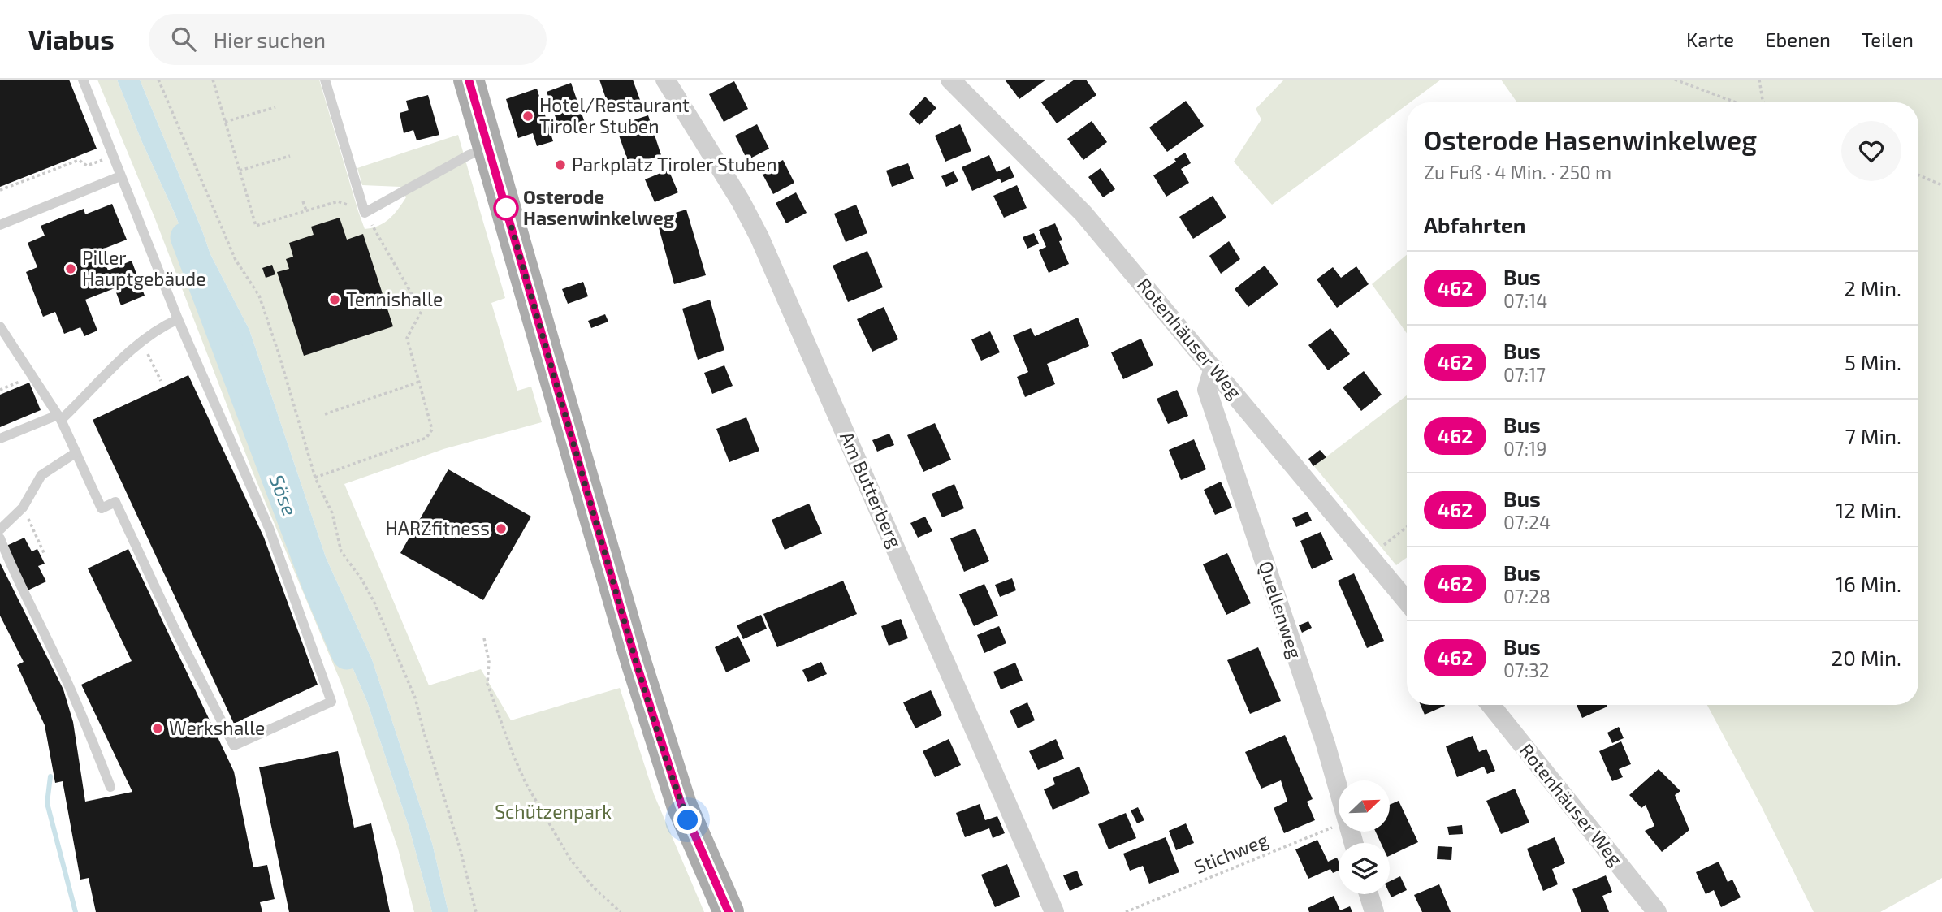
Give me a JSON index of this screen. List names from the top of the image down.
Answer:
{
  "streets": {
    "street": ["Rotenhäuser Weg", "Am Butterberg", "Quellenweg"],
    "path": ["Stichweg"]
  },
  "crossings": [
    ["Rotenhäuser Weg", "Quellenweg"]
  ],
  "water": ["Söse"],
  "parks": ["Schützenpark"],
  "places": [
    "Hotel/Restaurant Tiroler Stuben",
    "Parkplatz Tiroler Stuben",
    "Osterode Hasenwinkelweg",
    "Piller Hauptgebäude",
    "Tennishalle",
    "HARZfitness",
    "Werkshalle"
  ],
  "lines": ["bus line 462"],
  "north": "top right",
  "page": {
    "header": "Viabus",
    "search": "Hier suchen",
    "nav": ["Karte", "Ebenen", "Teilen"],
    "heading": [
      ["Osterode Hasenwinkelweg", "Zu Fuß · 4 Min. · 250 m"],
      "Abfahrten"
    ],
    "list": [
      {
        "mark": "462",
        "name": "Bus",
        "note": "07:14",
        "value": "2 Min."
      },
      {
        "mark": "462",
        "name": "Bus",
        "note": "07:17",
        "value": "5 Min."
      },
      {
        "mark": "462",
        "name": "Bus",
        "note": "07:19",
        "value": "7 Min."
      },
      {
        "mark": "462",
        "name": "Bus",
        "note": "07:24",
        "value": "12 Min."
      },
      {
        "mark": "462",
        "name": "Bus",
        "note": "07:28",
        "value": "16 Min."
      },
      {
        "mark": "462",
        "name": "Bus",
        "note": "07:32",
        "value": "20 Min."
      }
    ]
  }
}
